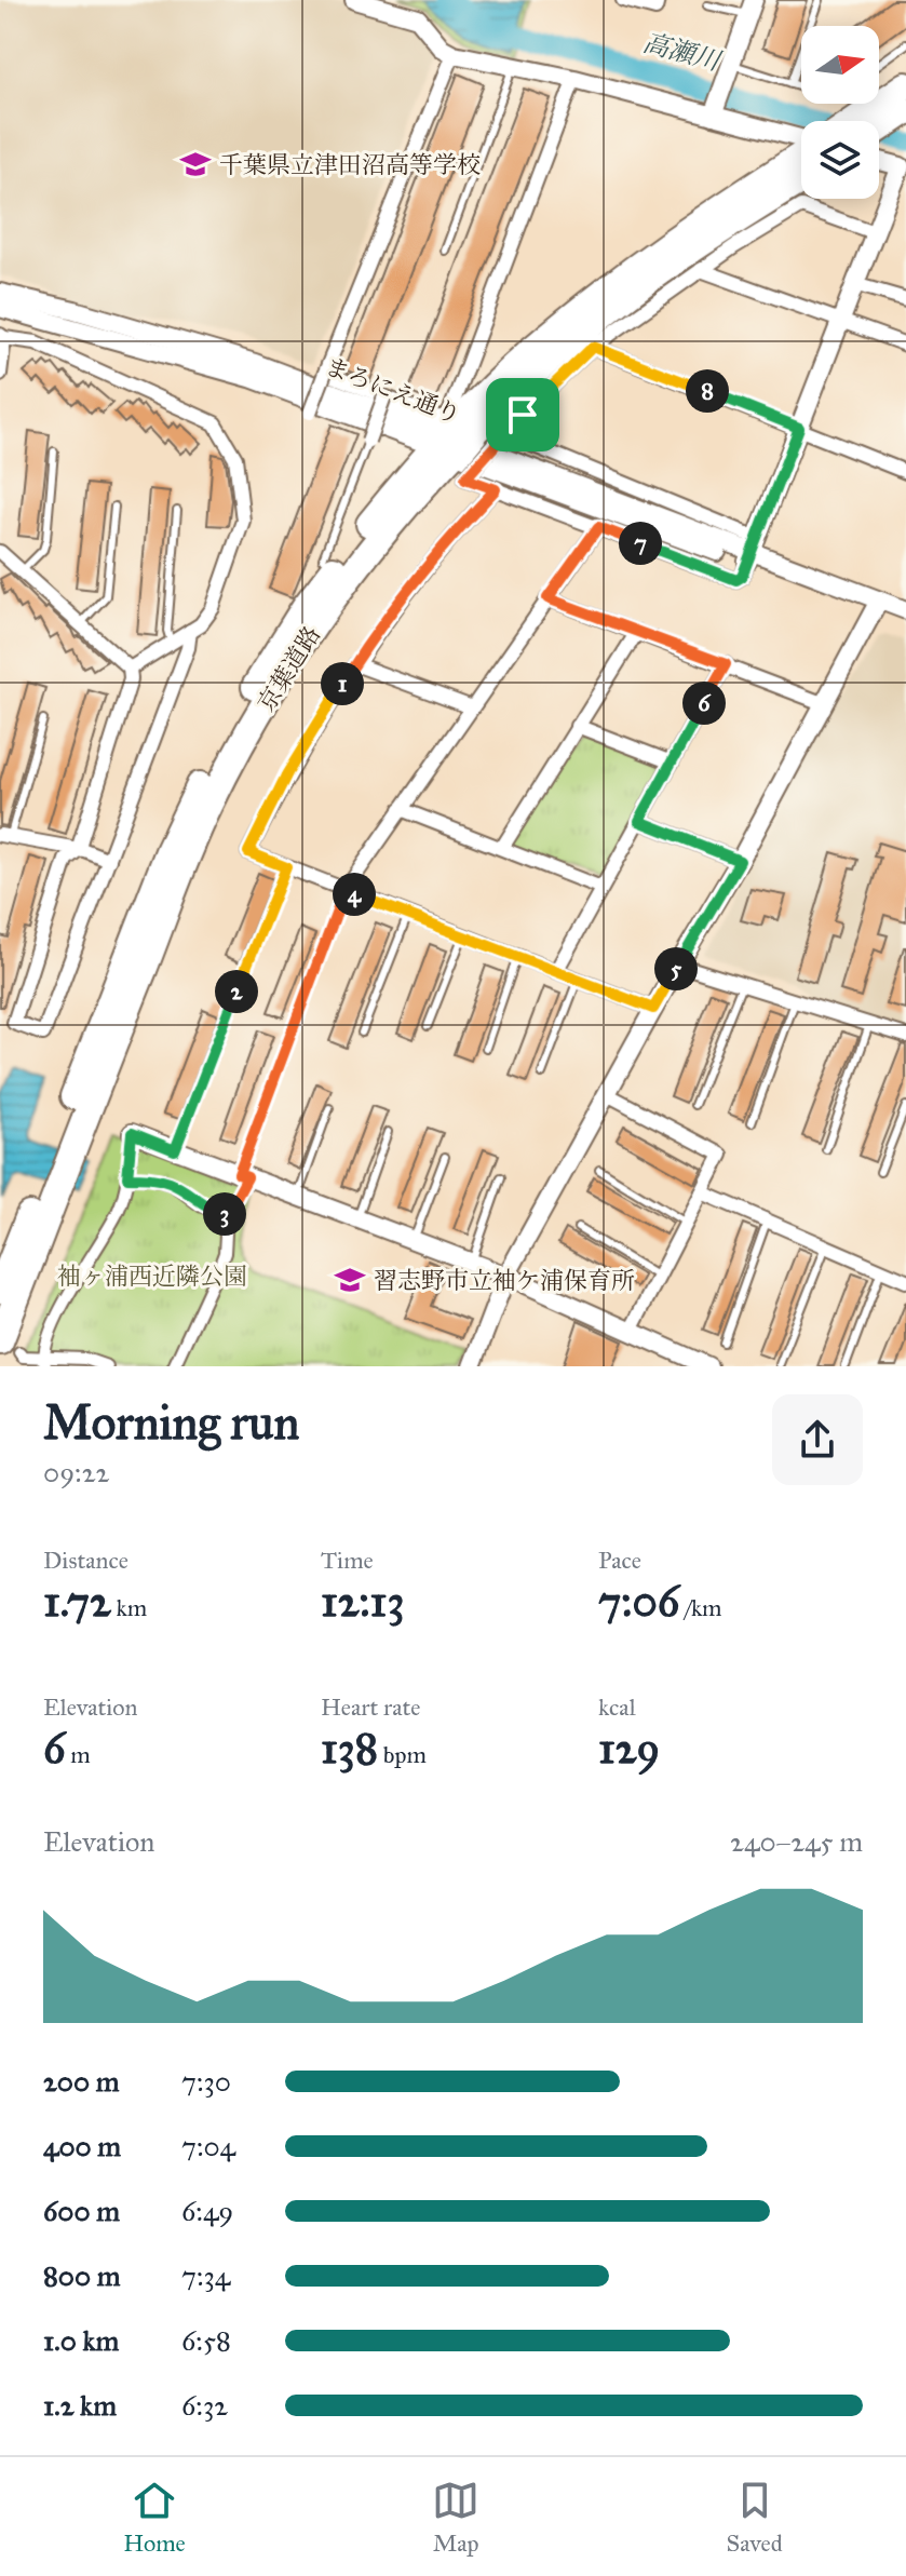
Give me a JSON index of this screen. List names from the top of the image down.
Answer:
{
  "streets": {
    "highway": ["京葉道路"],
    "street": ["まろにえ通り"]
  },
  "crossings": [
    ["まろにえ通り", "京葉道路"]
  ],
  "water": ["高瀬川"],
  "parks": ["袖ヶ浦西近隣公園"],
  "places": {
    "school or university": ["千葉県立津田沼高等学校", "習志野市立袖ケ浦保育所"]
  },
  "north": "right",
  "page": {
    "pins": [
      "8",
      "7",
      "1",
      "6",
      "4",
      "5",
      "2",
      "3"
    ],
    "heading": ["Morning run", "09:22"],
    "stats": [
      ["Distance", "1.72 km"],
      ["Time", "12:13"],
      ["Pace", "7:06 /km"],
      ["Elevation", "6 m"],
      ["Heart rate", "138 bpm"],
      ["kcal", "129"]
    ],
    "chart": ["Elevation", "240–245 m"],
    "list": [
      {
        "name": "200 m",
        "note": "7:30"
      },
      {
        "name": "400 m",
        "note": "7:04"
      },
      {
        "name": "600 m",
        "note": "6:49"
      },
      {
        "name": "800 m",
        "note": "7:34"
      },
      {
        "name": "1.0 km",
        "note": "6:58"
      },
      {
        "name": "1.2 km",
        "note": "6:32"
      }
    ],
    "tabs": ["Home", "Map", "Saved"]
  }
}
